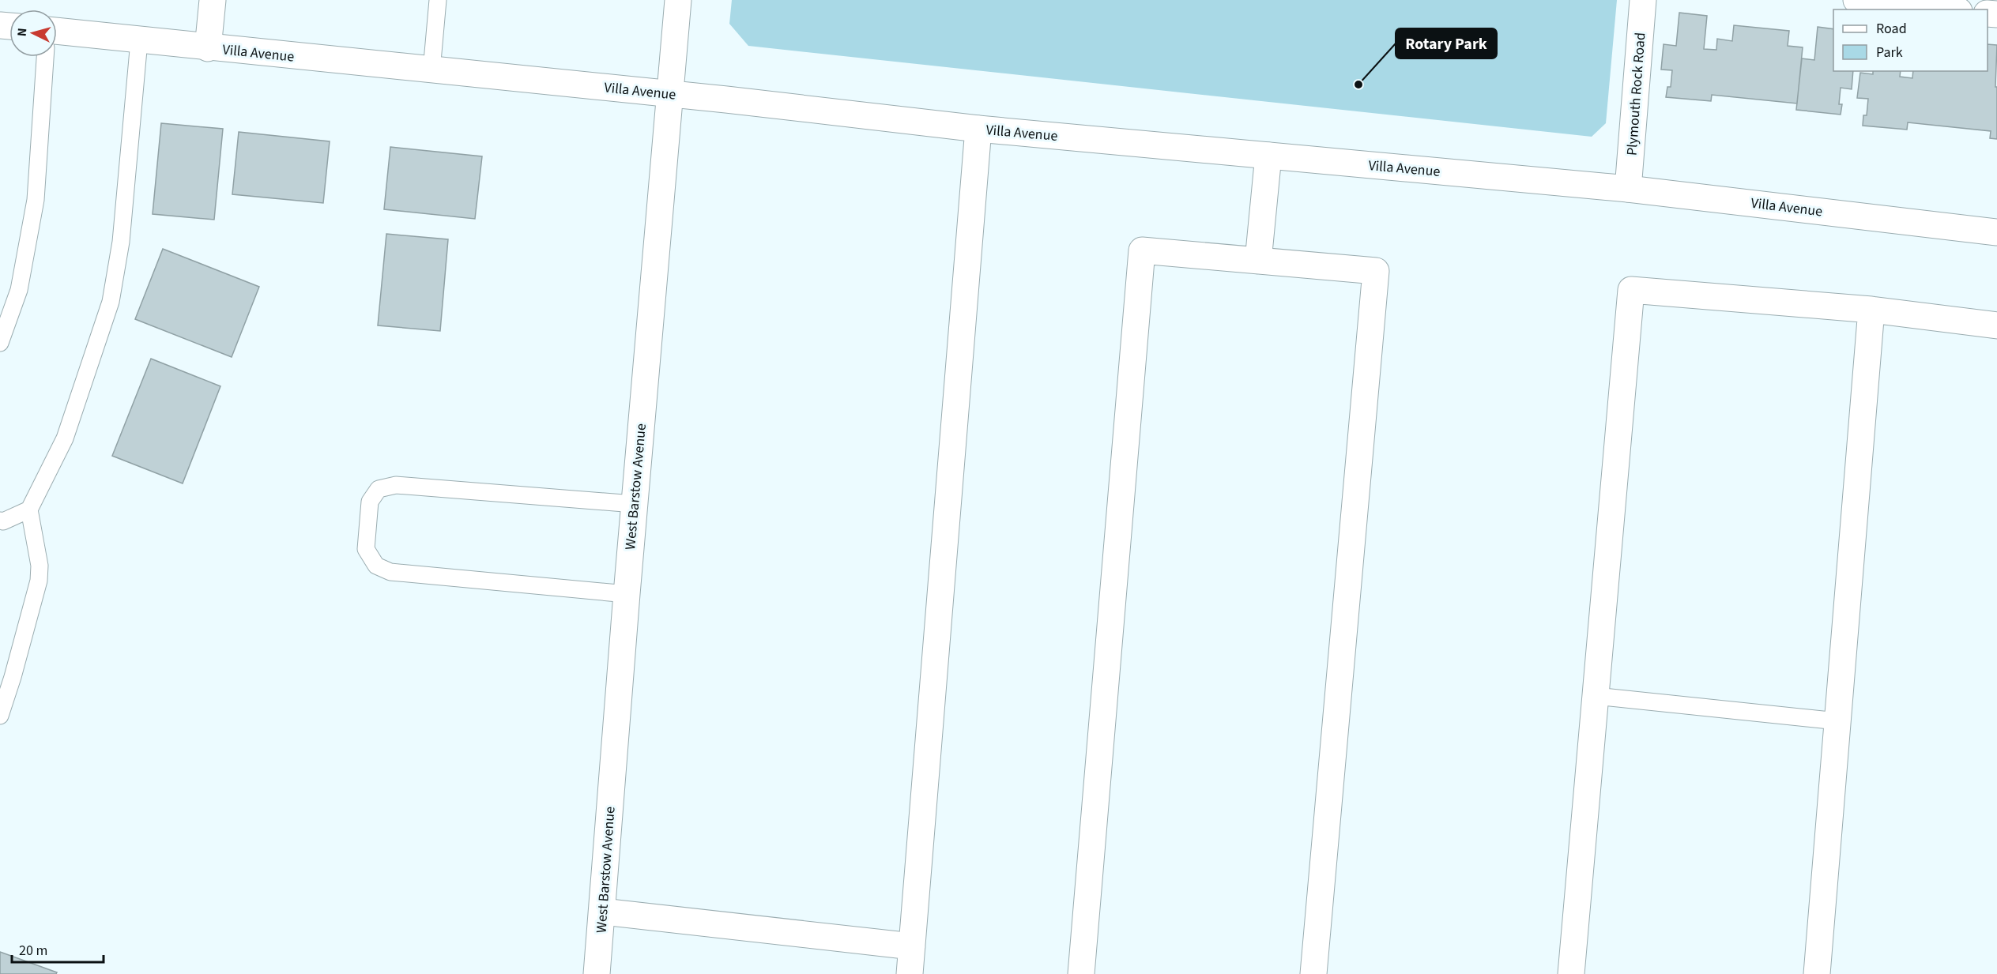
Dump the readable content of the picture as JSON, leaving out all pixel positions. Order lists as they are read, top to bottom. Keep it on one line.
{"streets":{"street":["Villa Avenue","Plymouth Rock Road","West Barstow Avenue"]},"crossings":[["Villa Avenue","Plymouth Rock Road"],["Villa Avenue","West Barstow Avenue"]],"places":["Rotary Park"],"legend":["Road","Park"],"scale_bar":"20 m","north":"left"}
